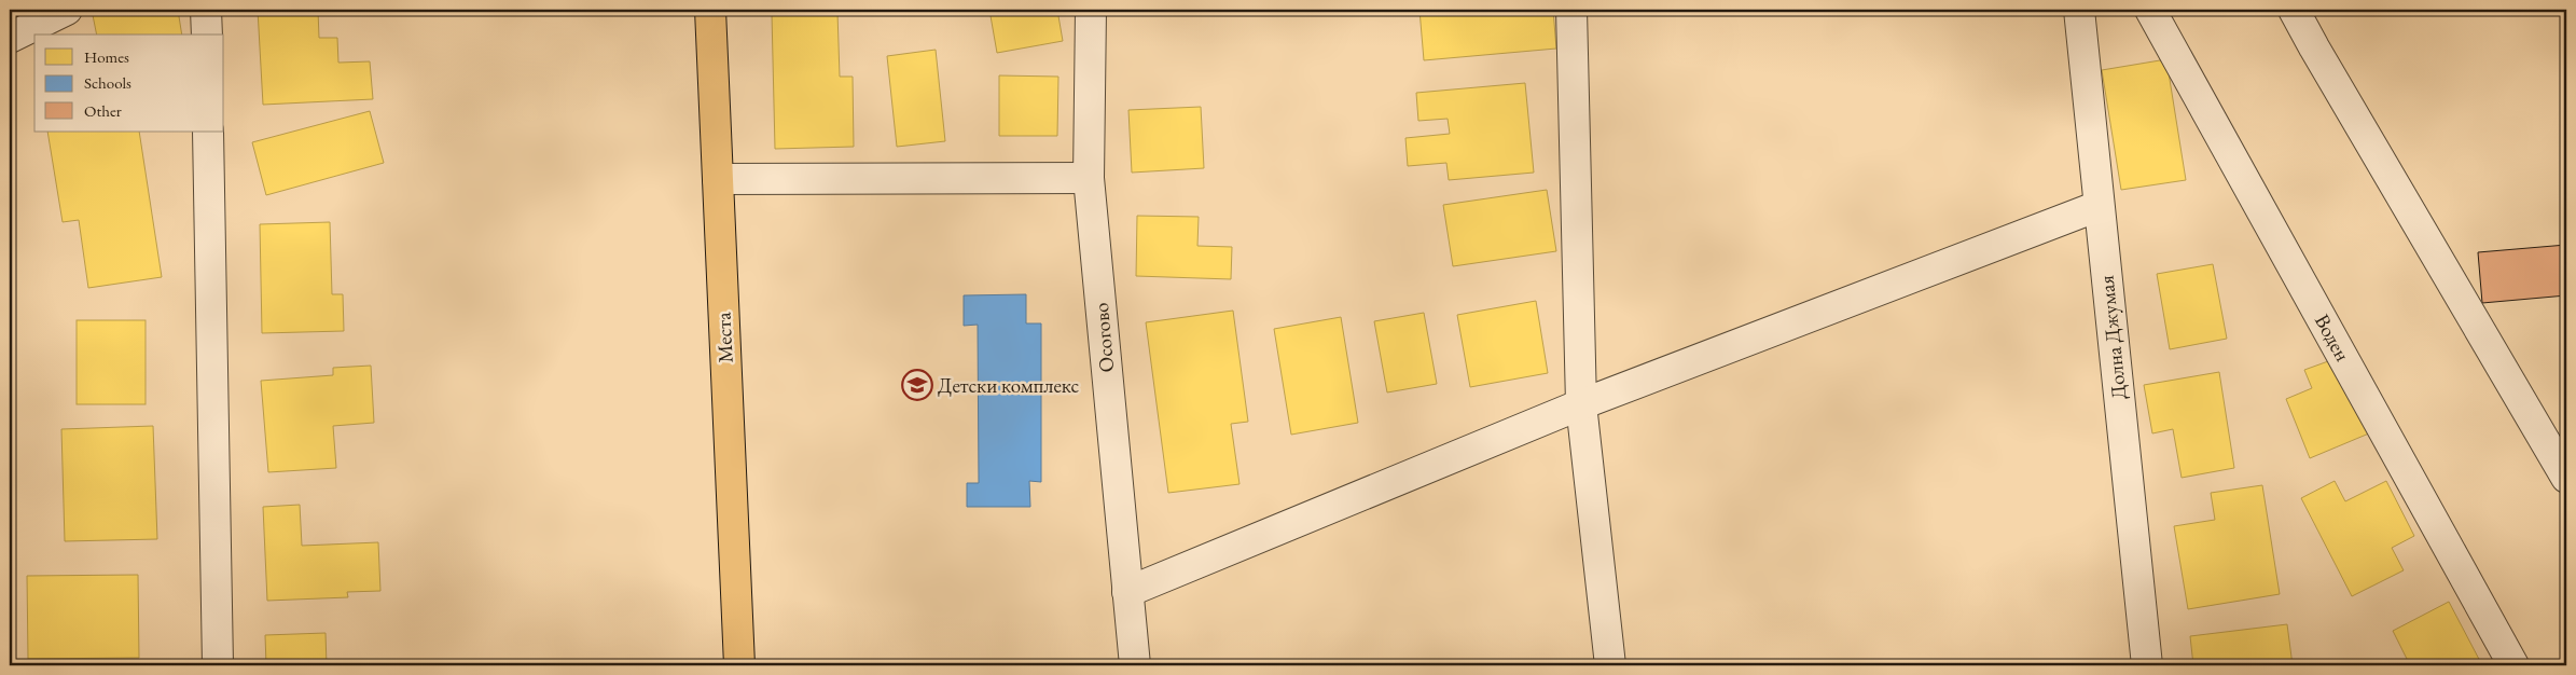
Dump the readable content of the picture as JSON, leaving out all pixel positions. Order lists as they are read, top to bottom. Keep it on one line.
{"streets":{"main road":["Места"],"street":["Осогово","Долна Джумая","Воден"]},"places":{"school or university":["Детски комплекс"]},"legend":["Homes","Schools","Other"]}
